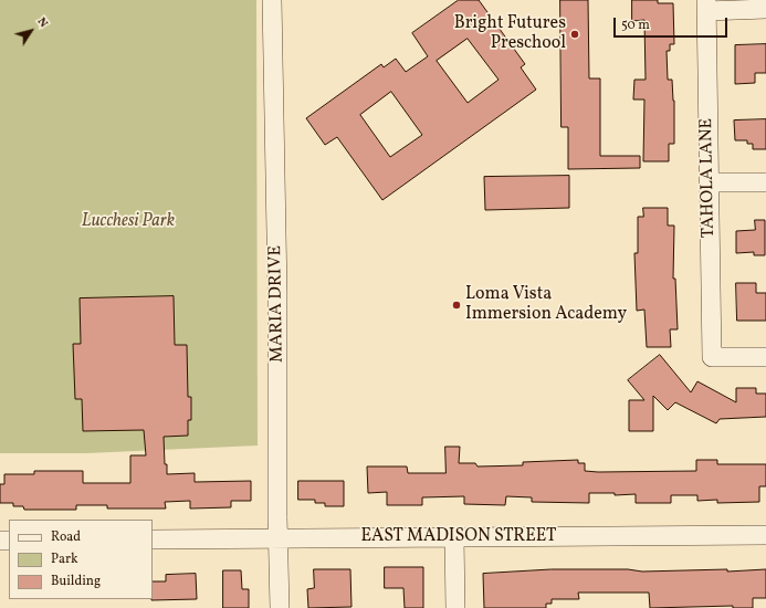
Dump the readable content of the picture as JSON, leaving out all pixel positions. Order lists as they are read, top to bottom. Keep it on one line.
{"streets":{"street":["TAHOLA LANE","MARIA DRIVE","EAST MADISON STREET"]},"crossings":[["MARIA DRIVE","EAST MADISON STREET"]],"parks":["Lucchesi Park"],"places":["Bright Futures Preschool","Loma Vista Immersion Academy"],"legend":["Road","Park","Building"],"scale_bar":"50 m","north":"top right"}
